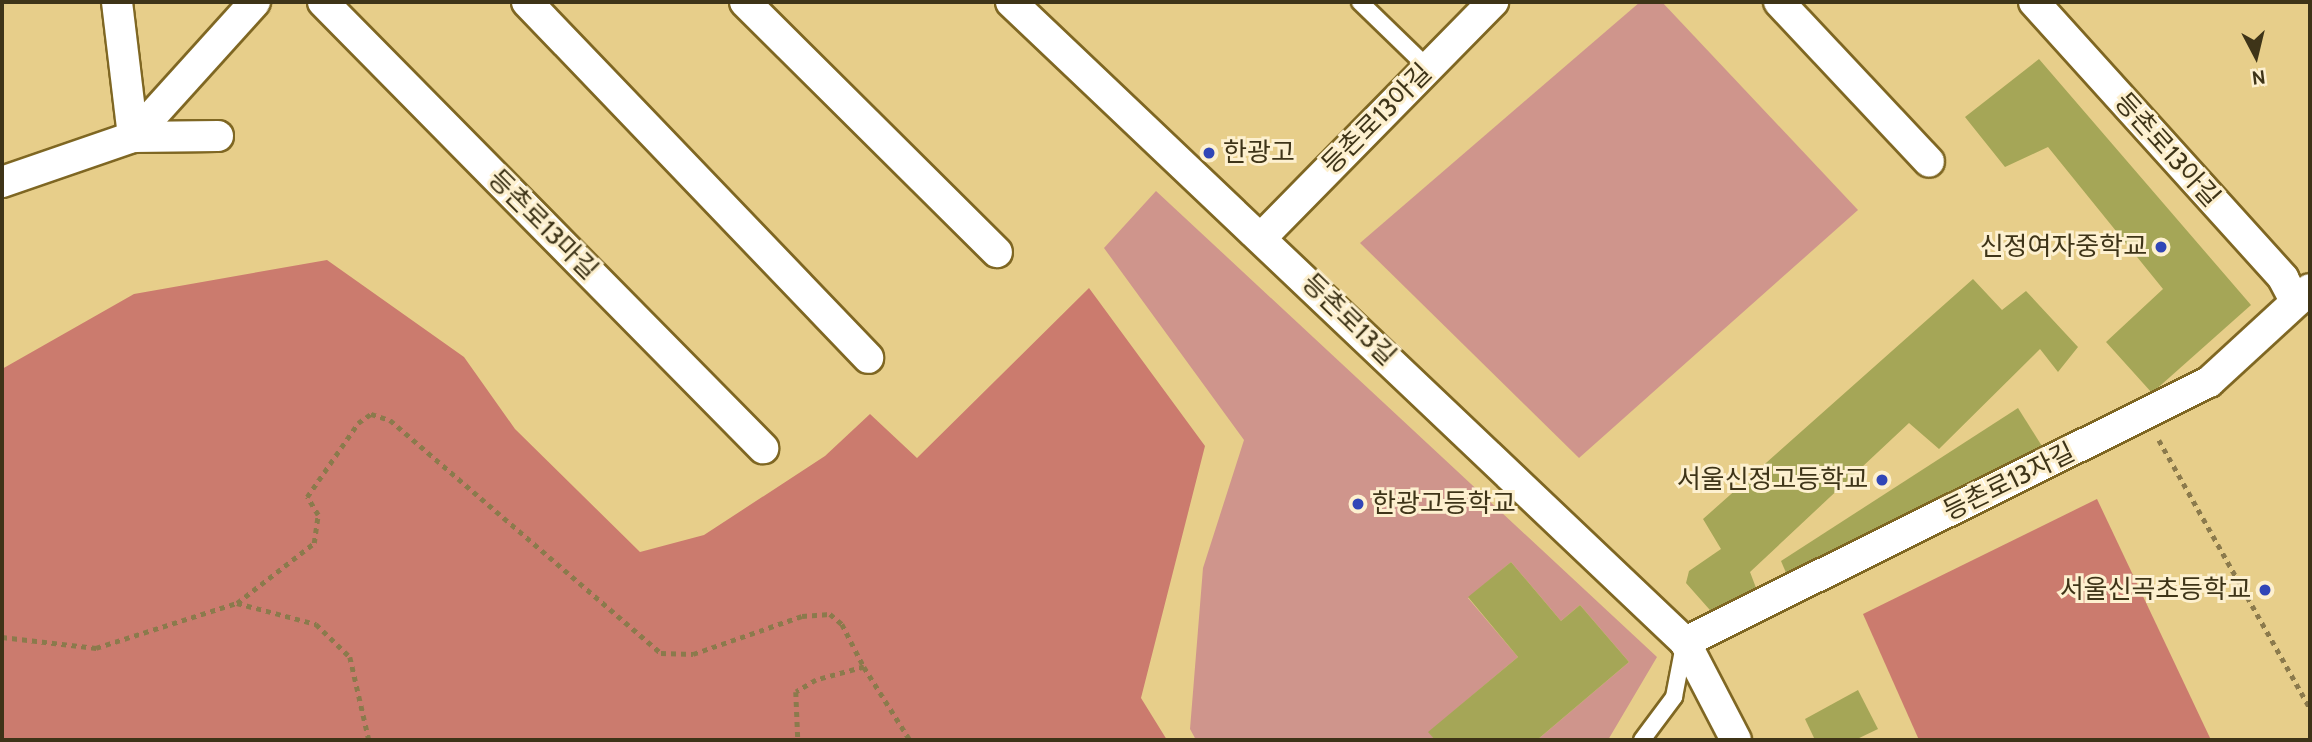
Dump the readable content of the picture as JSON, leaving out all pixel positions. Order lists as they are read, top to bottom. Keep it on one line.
{"streets":{"street":["등촌로13아길","등촌로13마길","등촌로13길","등촌로13자길"]},"crossings":[["등촌로13아길","등촌로13길"],["등촌로13아길","등촌로13자길"],["등촌로13길","등촌로13자길"]],"places":["한광고","신정여자중학교","서울신정고등학교","한광고등학교","서울신곡초등학교"],"north":"bottom"}
